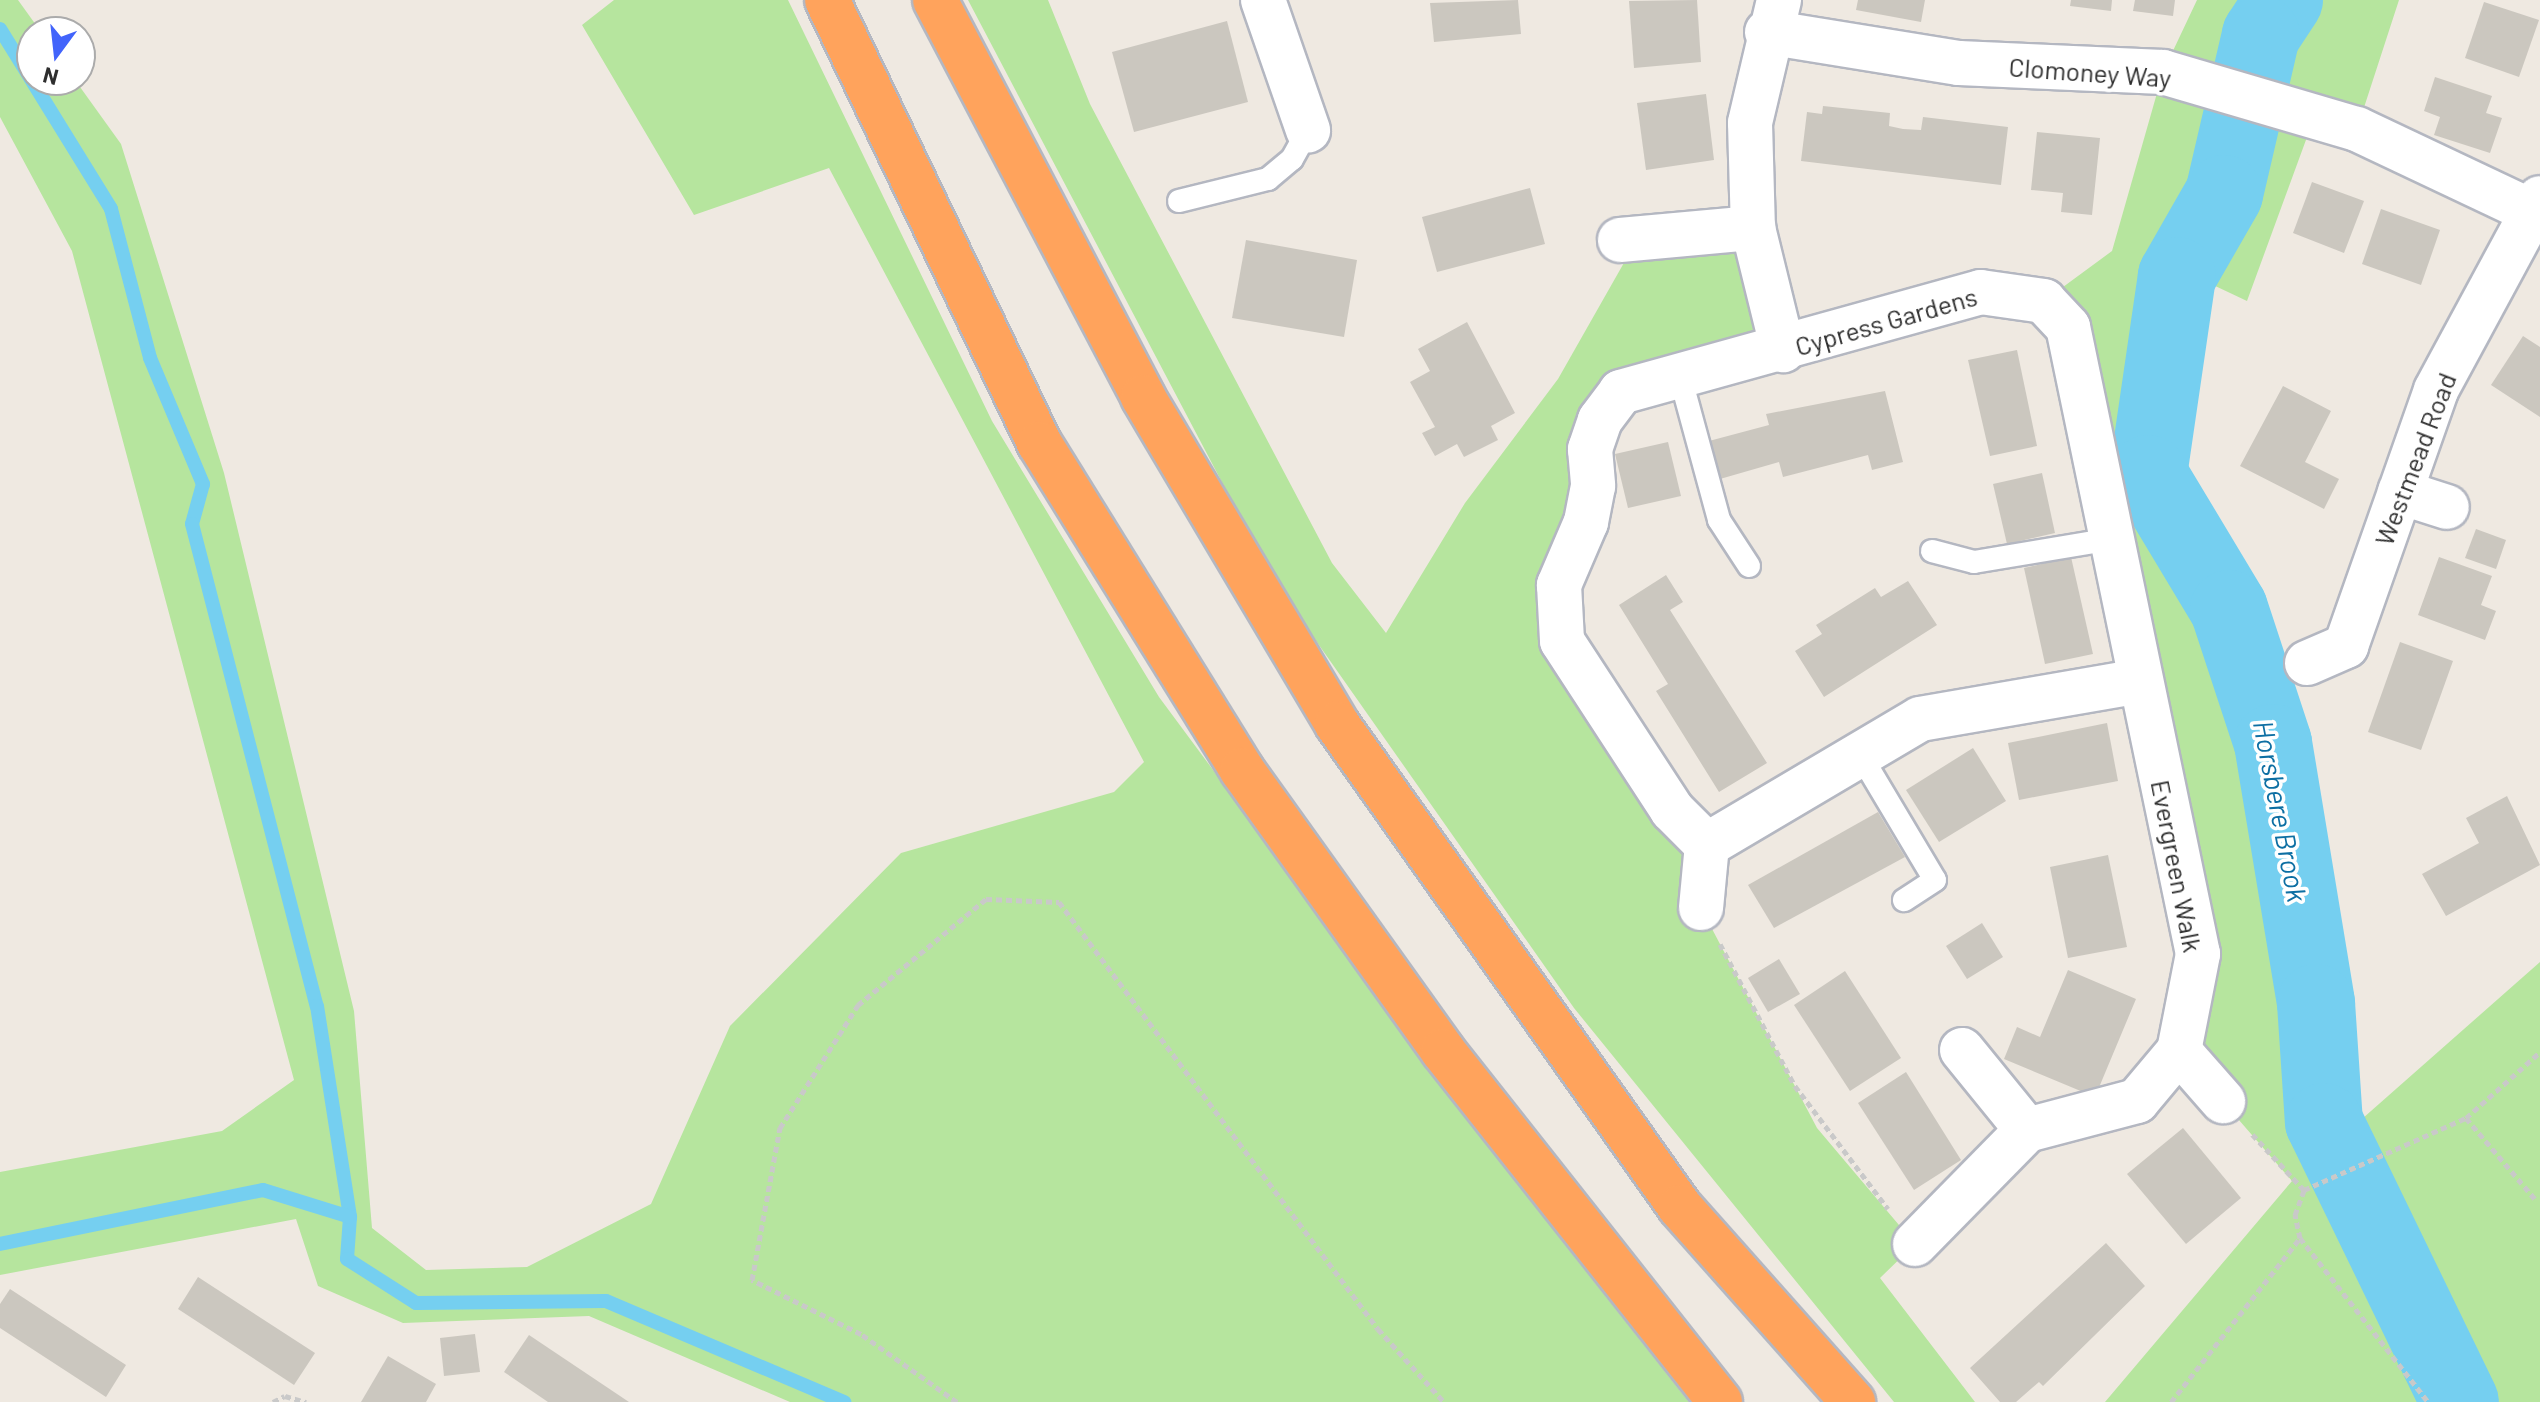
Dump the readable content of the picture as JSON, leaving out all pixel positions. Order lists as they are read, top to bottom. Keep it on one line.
{"streets":{"street":["Clomoney Way","Cypress Gardens","Westmead Road","Evergreen Walk"]},"crossings":[["Clomoney Way","Westmead Road"],["Cypress Gardens","Evergreen Walk"]],"water":["Horsbere Brook"],"north":"bottom"}
